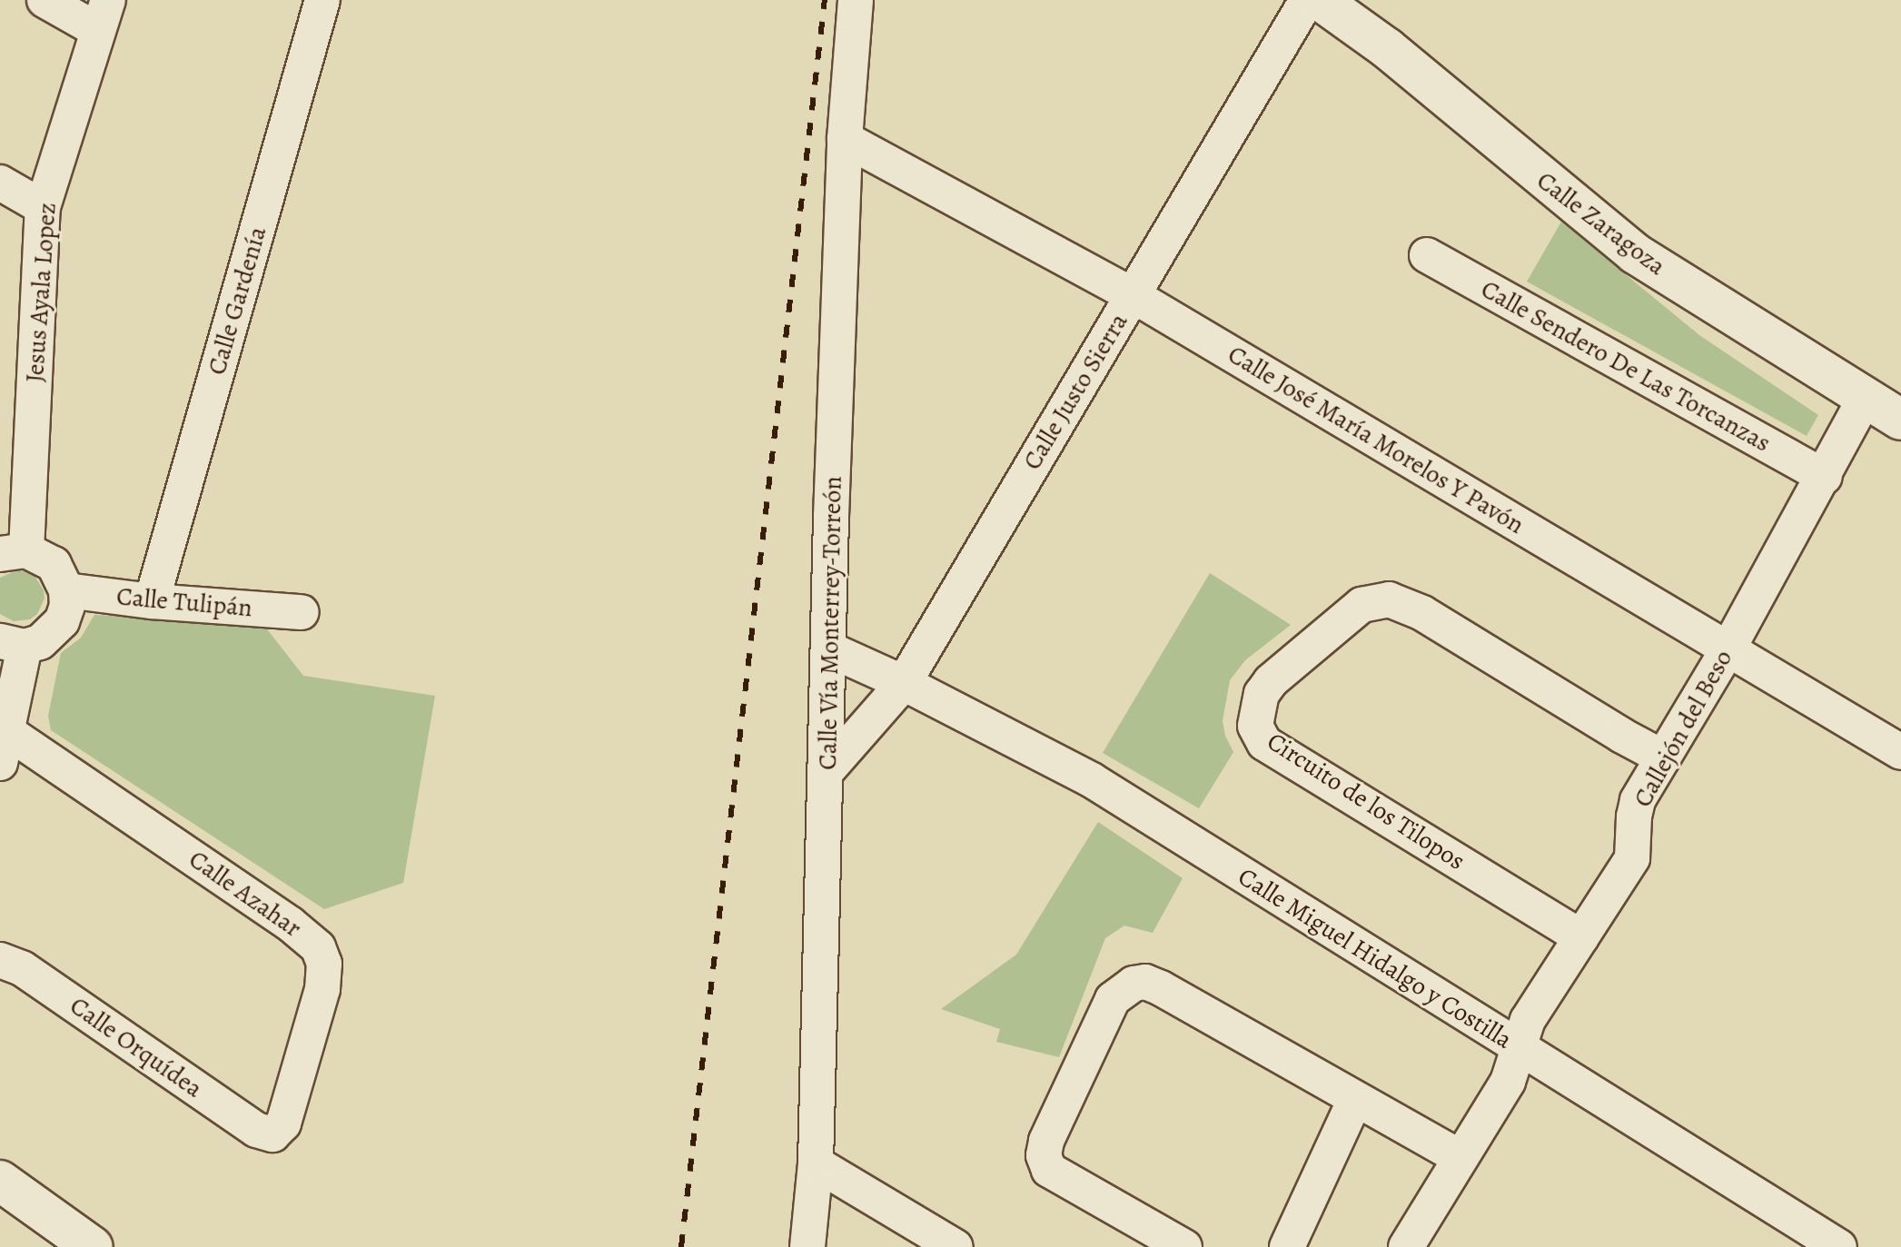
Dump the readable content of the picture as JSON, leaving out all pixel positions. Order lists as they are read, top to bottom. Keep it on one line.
{"streets":{"street":["Calle Zaragoza","Jesus Ayala Lopez","Calle Gardenía","Calle Sendero De Las Torcanzas","Calle Justo Sierra","Calle José María Morelos Y Pavón","Calle Tulipán","Calle Vía Monterrey-Torreón","Callejón del Beso","Circuito de los Tilopos","Calle Azahar","Calle Miguel Hidalgo y Costilla","Calle Orquídea"]},"crossings":[["Calle Zaragoza","Callejón del Beso"],["Calle Gardenía","Calle Tulipán"],["Calle Sendero De Las Torcanzas","Callejón del Beso"],["Calle Justo Sierra","Calle José María Morelos Y Pavón"],["Calle Justo Sierra","Calle Vía Monterrey-Torreón"],["Calle Justo Sierra","Calle Miguel Hidalgo y Costilla"],["Calle José María Morelos Y Pavón","Calle Vía Monterrey-Torreón"],["Calle José María Morelos Y Pavón","Callejón del Beso"],["Calle Vía Monterrey-Torreón","Calle Miguel Hidalgo y Costilla"],["Callejón del Beso","Circuito de los Tilopos"],["Callejón del Beso","Calle Miguel Hidalgo y Costilla"],["Calle Azahar","Calle Orquídea"]]}
